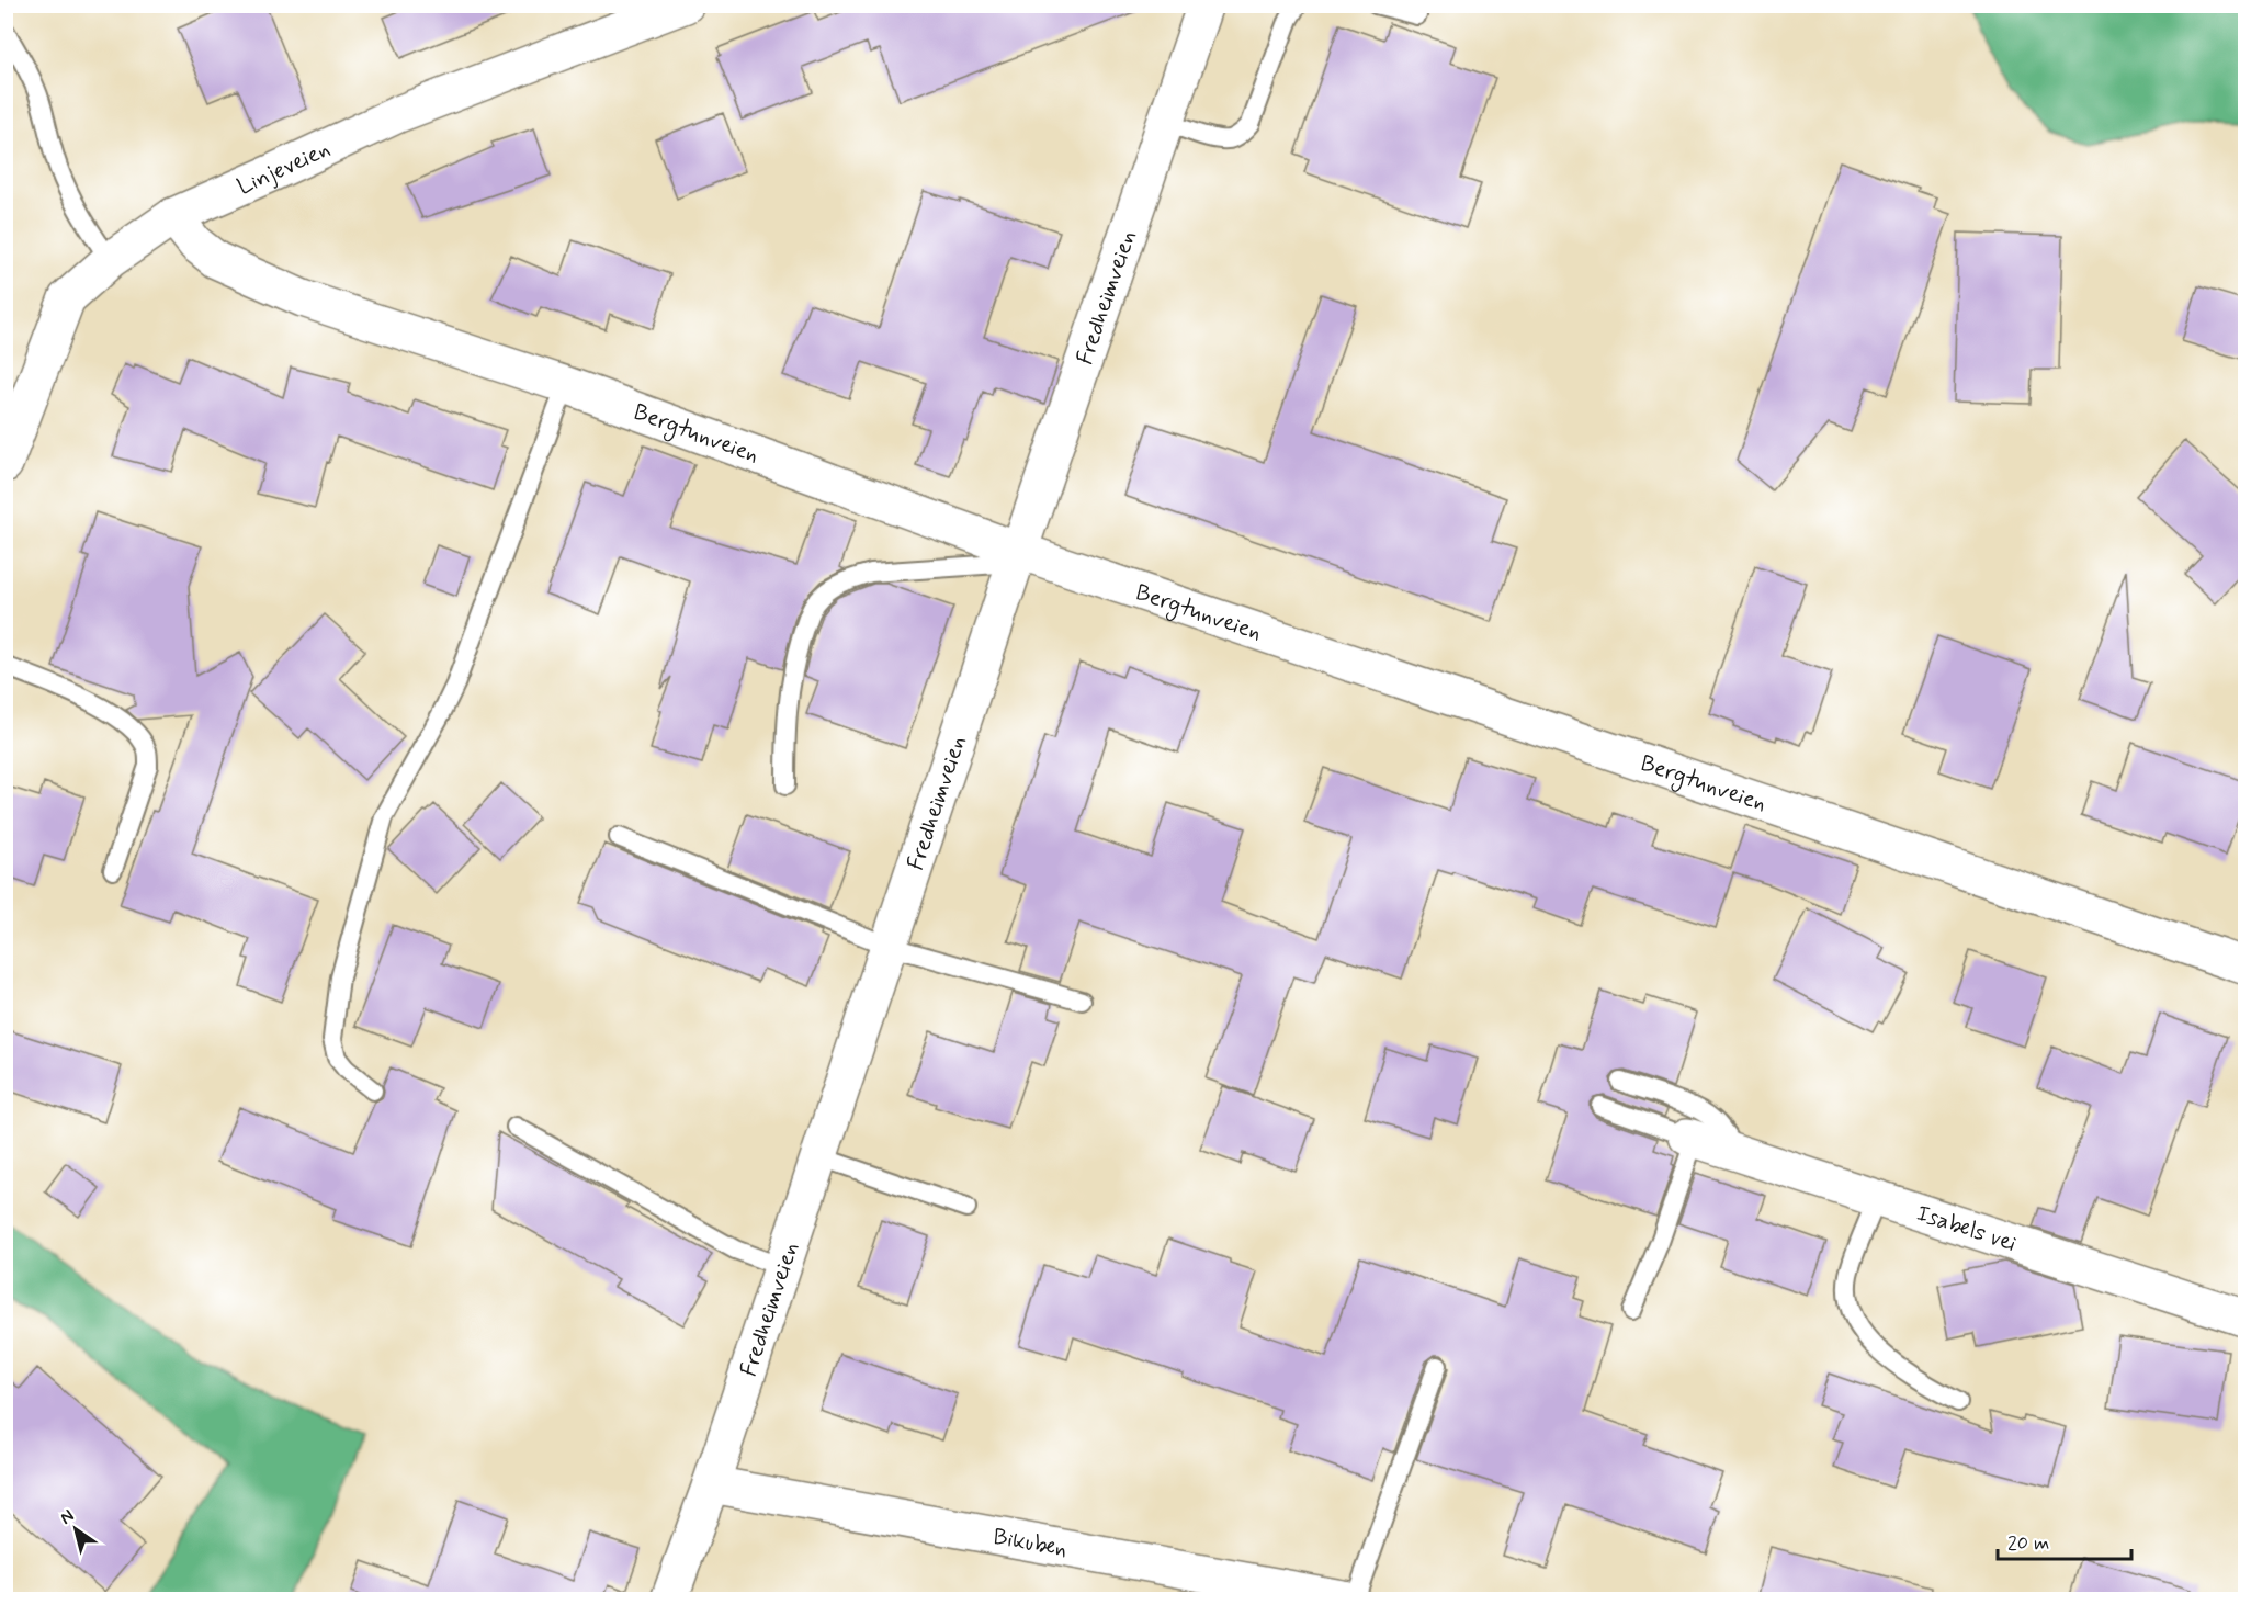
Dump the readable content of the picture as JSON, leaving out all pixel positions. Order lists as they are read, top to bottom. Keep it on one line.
{"streets":{"street":["Linjeveien","Fredheimveien","Bergtunveien","Isabels vei","Bikuben"]},"crossings":[["Linjeveien","Bergtunveien"],["Fredheimveien","Bergtunveien"],["Fredheimveien","Bikuben"]],"scale_bar":"20 m","north":"top left"}
